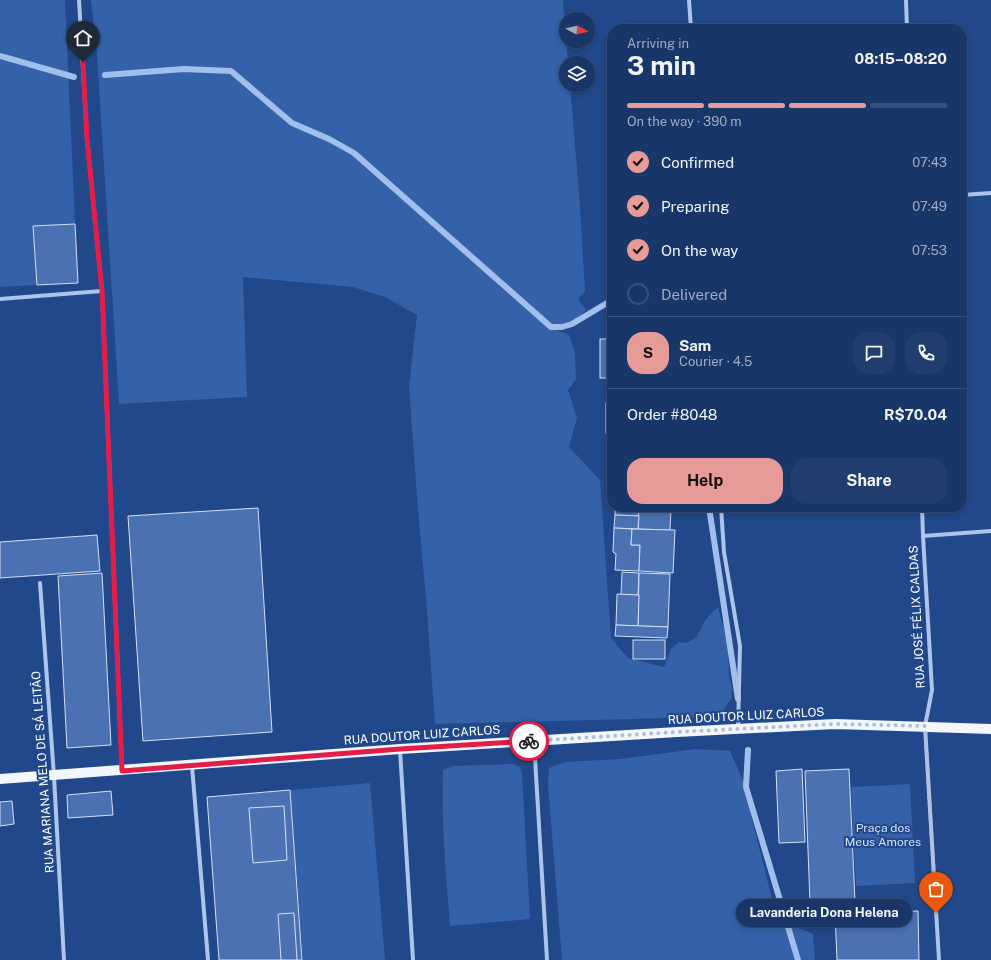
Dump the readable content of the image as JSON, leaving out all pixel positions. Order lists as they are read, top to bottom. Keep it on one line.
{"streets":{"main road":["RUA DOUTOR LUIZ CARLOS"],"street":["RUA JOSÉ FÉLIX CALDAS","RUA MARIANA MELO DE SÁ LEITÃO"]},"crossings":[["RUA JOSÉ FÉLIX CALDAS","RUA DOUTOR LUIZ CARLOS"],["RUA DOUTOR LUIZ CARLOS","RUA MARIANA MELO DE SÁ LEITÃO"]],"parks":["Praça dos Meus Amores"],"places":["Lavanderia Dona Helena"],"north":"right","page":{"heading":["3 min","Arriving in","08:15–08:20"],"panel":["Sam","Courier · 4.5","Order #8048","R$70.04"],"bar":"On the way · 390 m","list":[["Confirmed","07:43"],["Preparing","07:49"],["On the way","07:53"],"Delivered"],"round":"S","buttons":["Help","Share"],"bubble":"Lavanderia Dona Helena"}}
